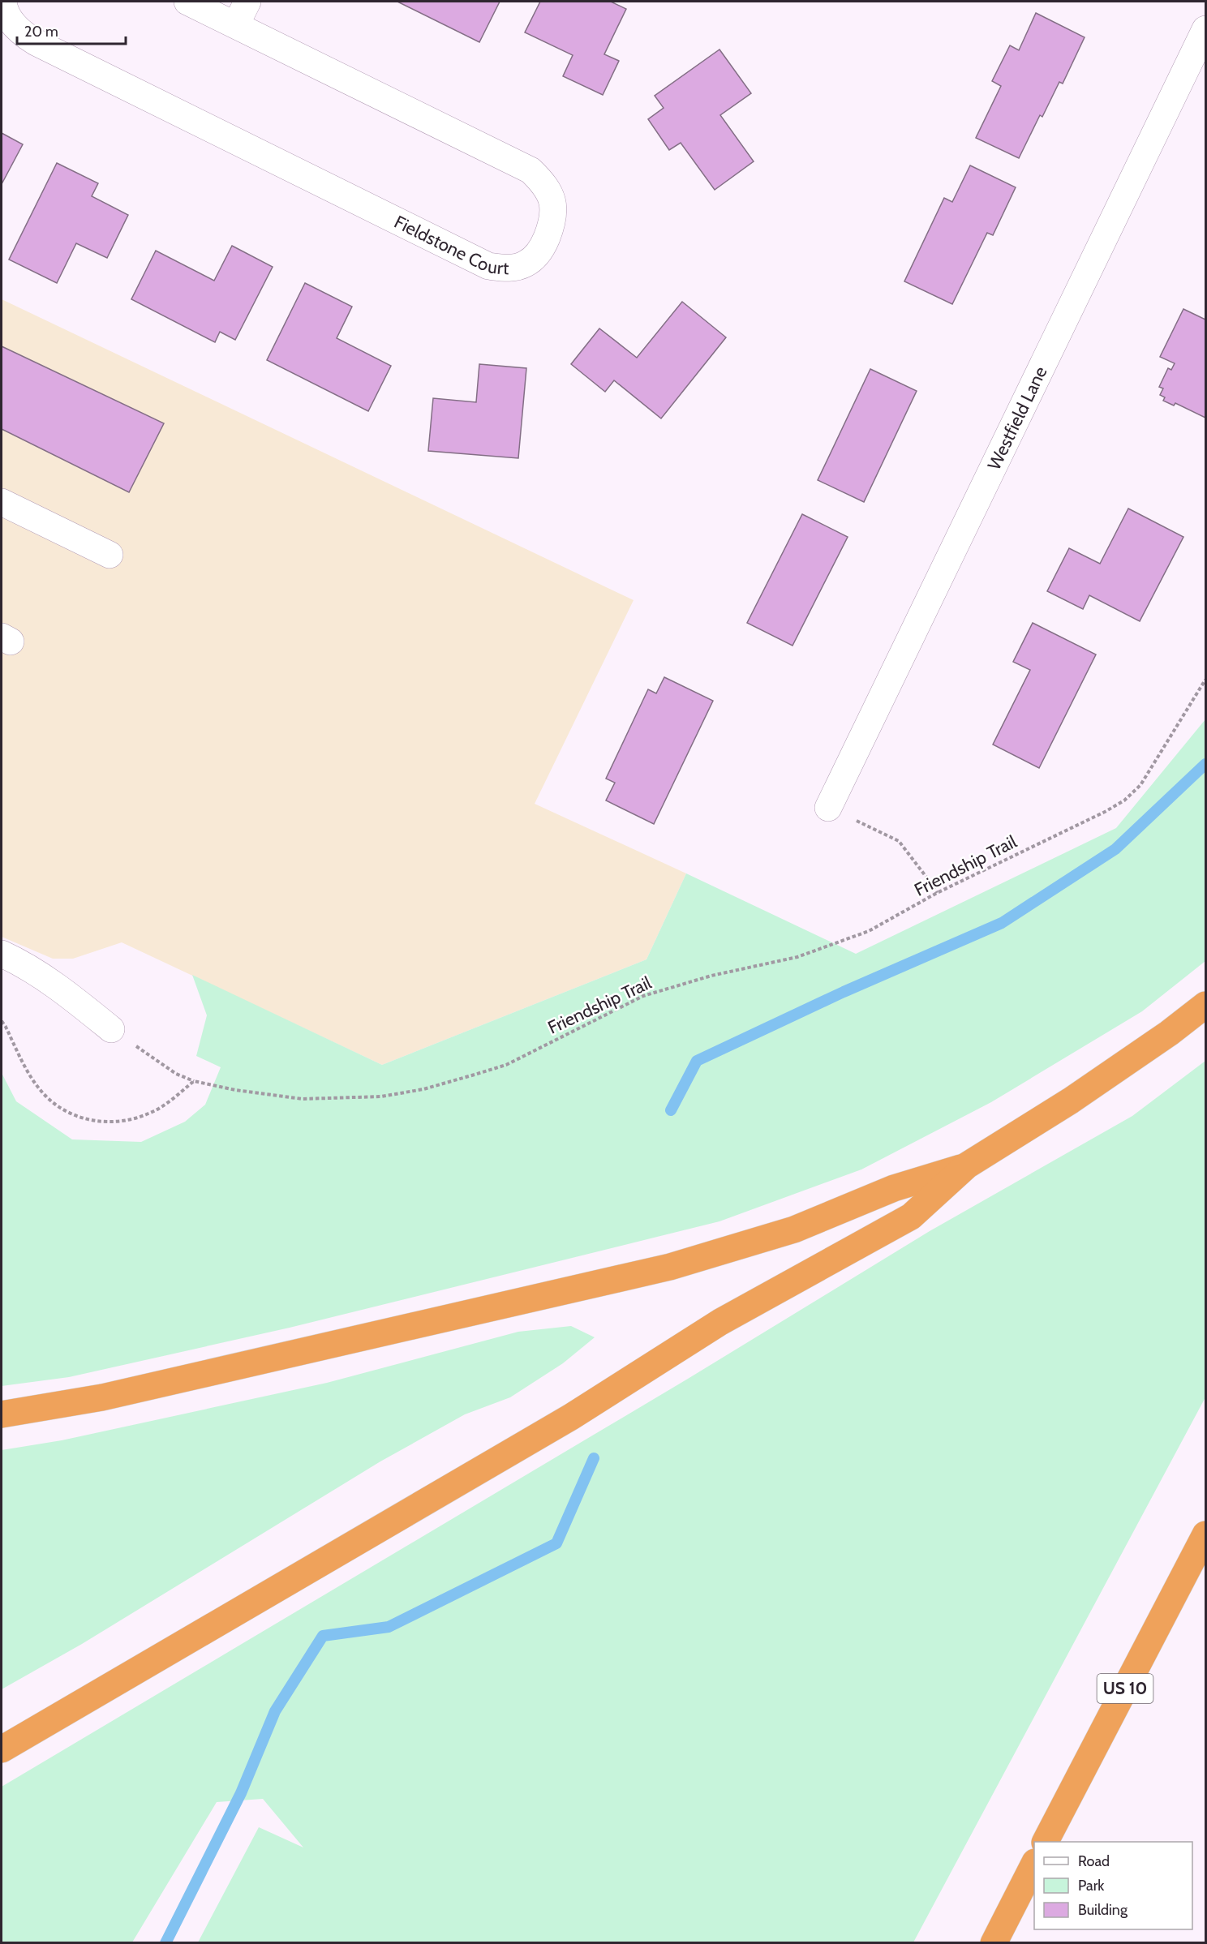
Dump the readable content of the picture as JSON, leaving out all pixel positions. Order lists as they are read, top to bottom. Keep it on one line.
{"streets":{"highway":["US 10"],"street":["Fieldstone Court","Westfield Lane"],"path":["Friendship Trail"]},"legend":["Road","Park","Building"],"scale_bar":"20 m"}
